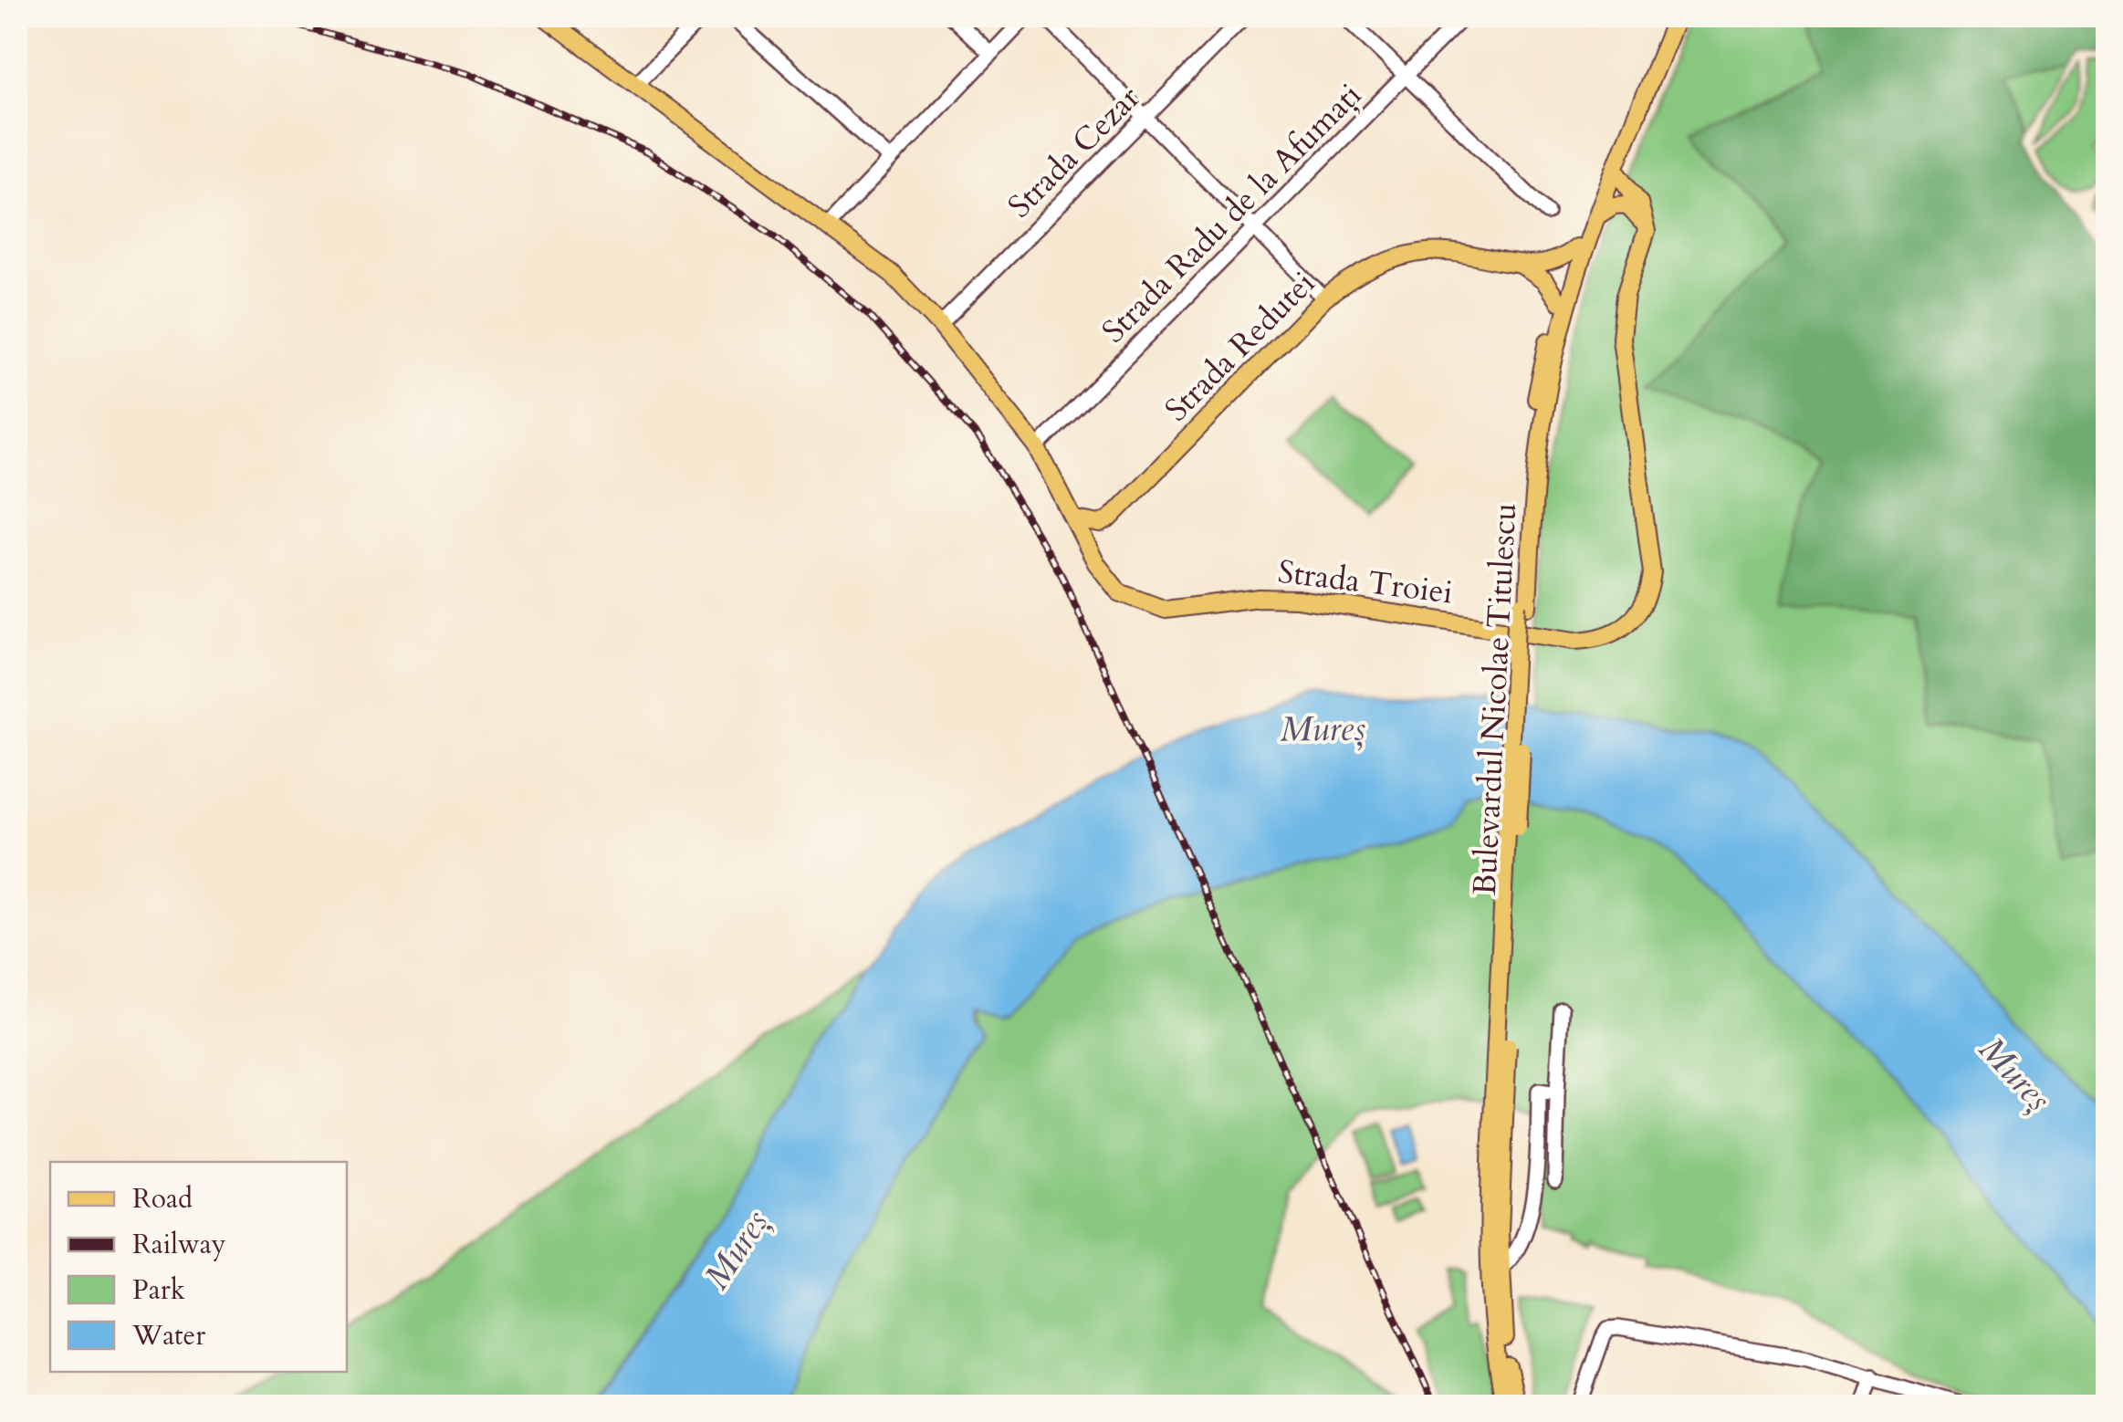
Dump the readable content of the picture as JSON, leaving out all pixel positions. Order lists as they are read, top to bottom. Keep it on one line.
{"streets":{"main road":["Strada Redutei","Strada Troiei","Bulevardul Nicolae Titulescu"],"street":["Strada Cezar","Strada Radu de la Afumați"]},"crossings":[["Strada Cezar","Strada Troiei"],["Strada Radu de la Afumați","Strada Troiei"],["Strada Redutei","Strada Troiei"]],"water":["Mureș"],"legend":["Road","Railway","Park","Water"]}
